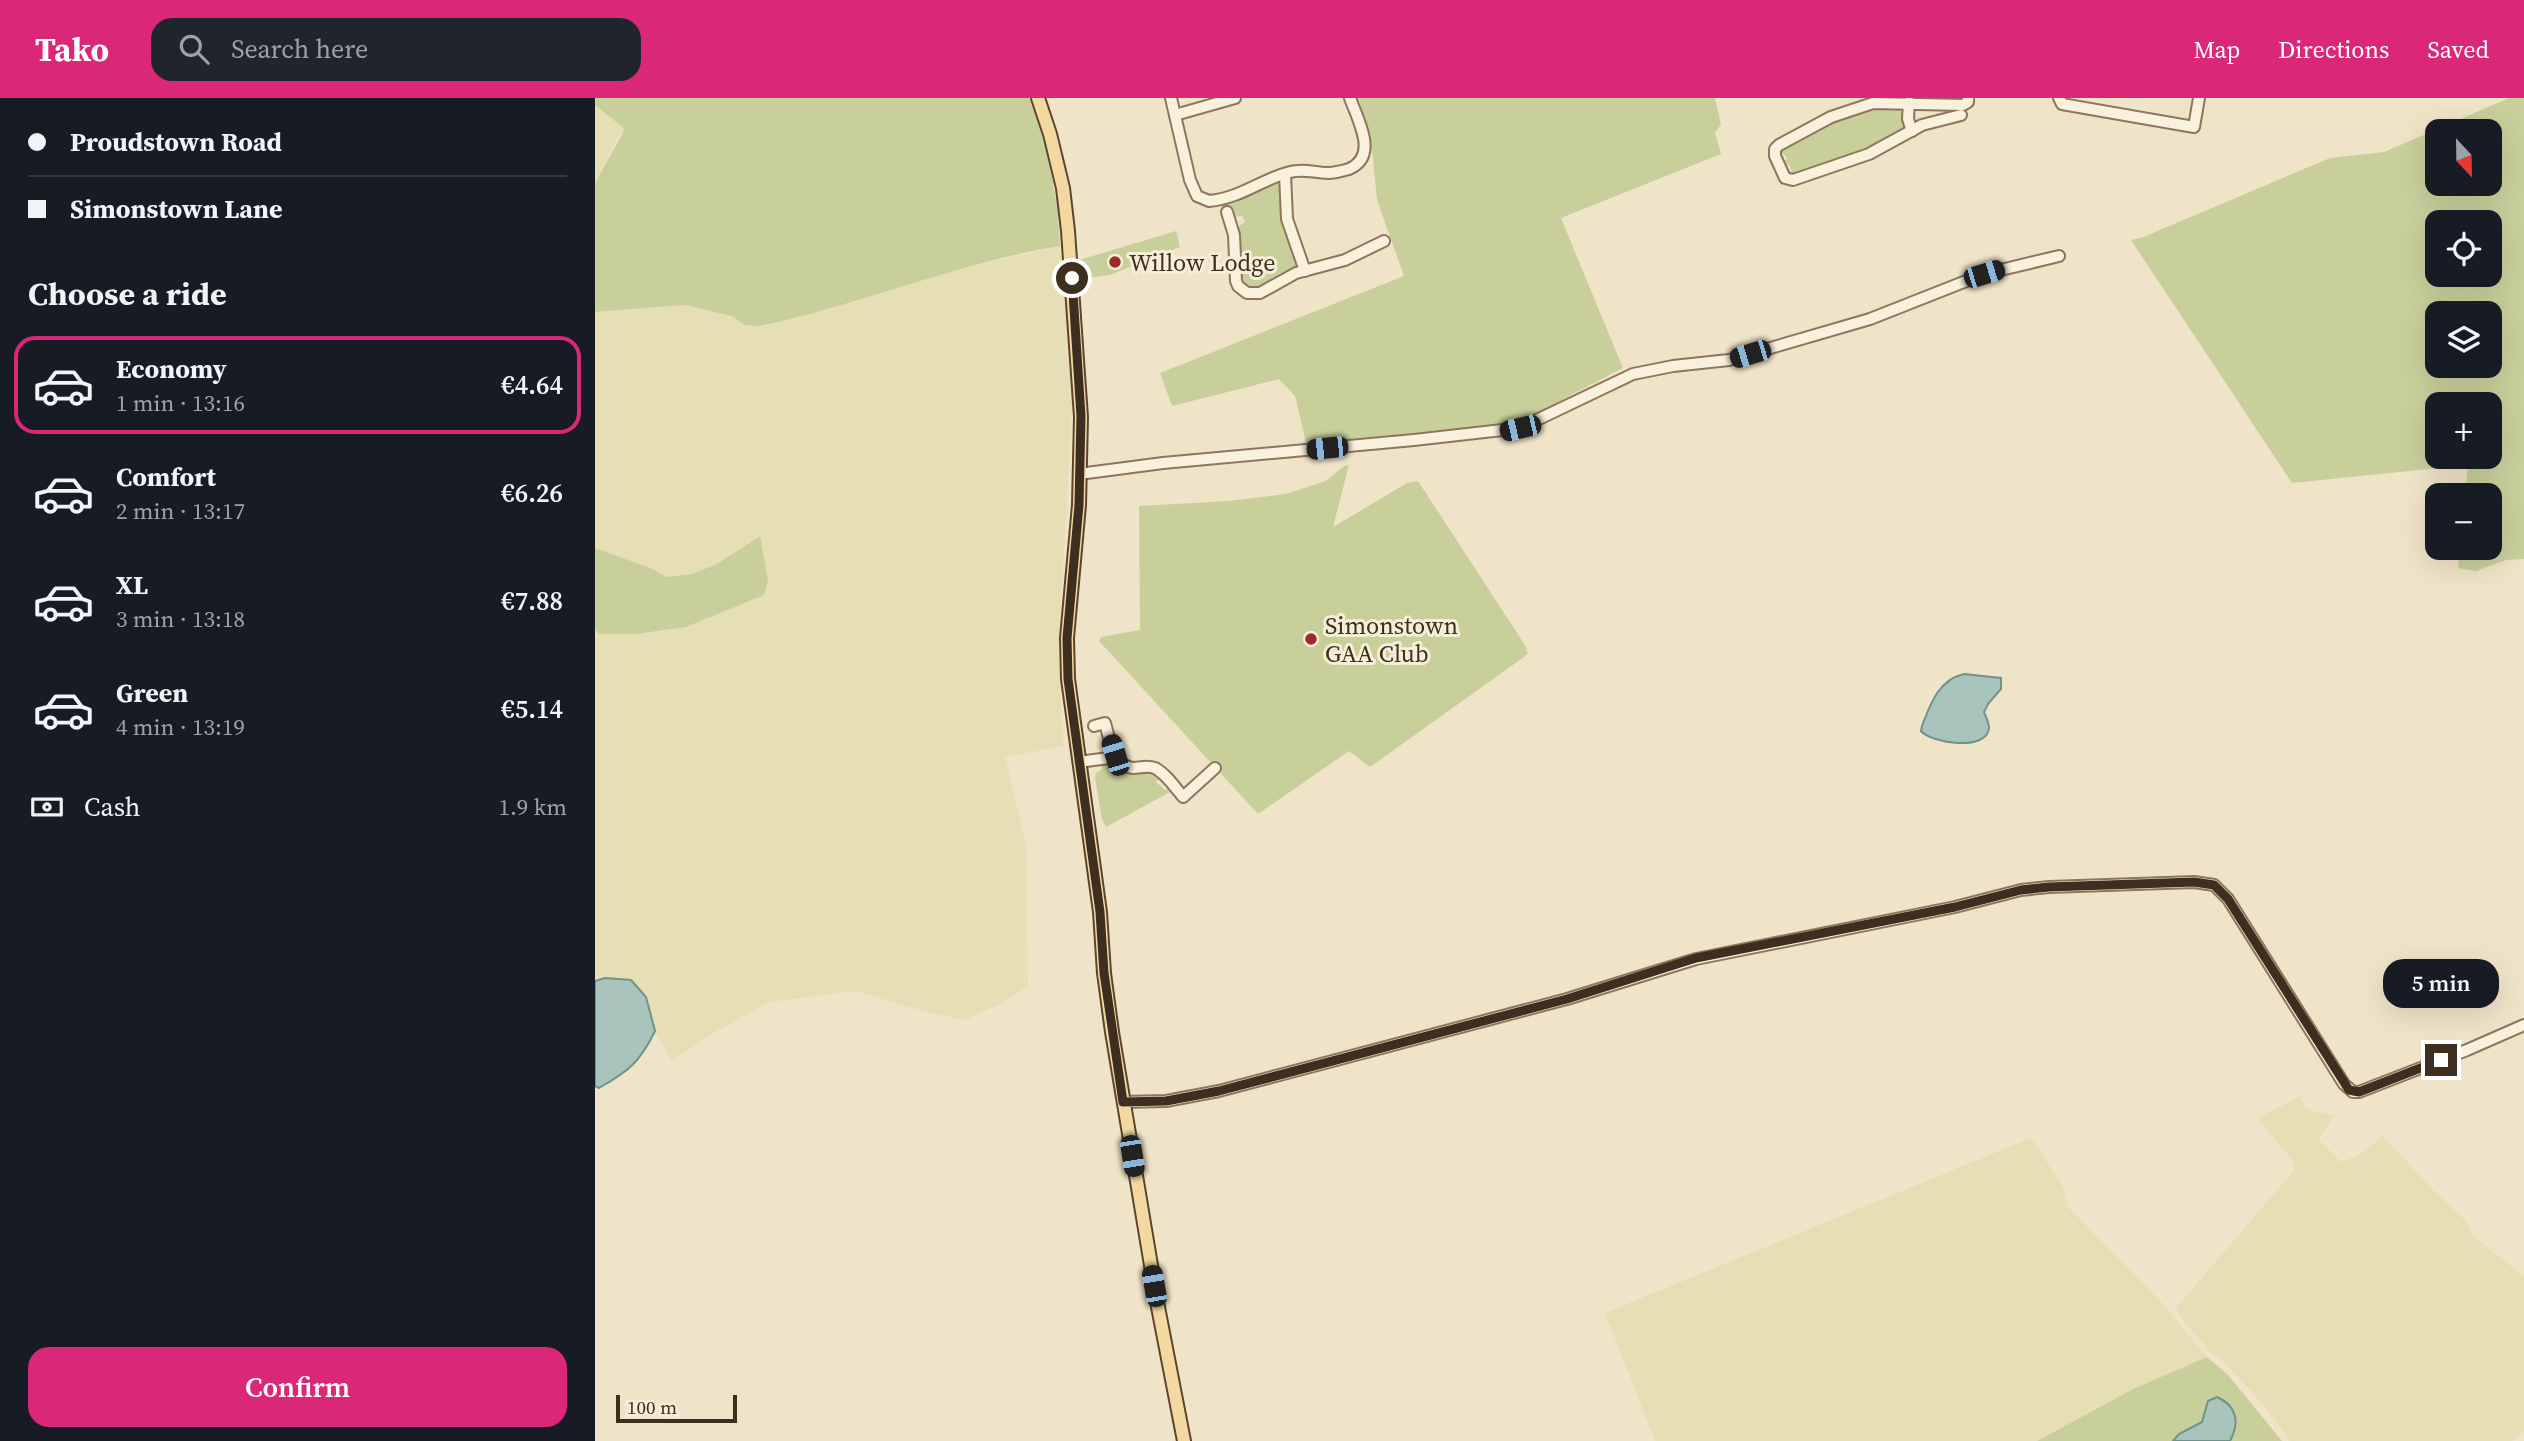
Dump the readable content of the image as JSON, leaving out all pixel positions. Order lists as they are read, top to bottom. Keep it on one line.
{"places":["Willow Lodge","Simonstown GAA Club"],"scale_bar":"100 m","north":"bottom","page":{"header":"Tako","search":"Search here","nav":["Map","Directions","Saved"],"banner":["Proudstown Road","Simonstown Lane"],"map_buttons":["+","−"],"heading":"Choose a ride","list":[{"name":"Economy","note":"1 min · 13:16","value":"€4.64"},{"name":"Comfort","note":"2 min · 13:17","value":"€6.26"},{"name":"XL","note":"3 min · 13:18","value":"€7.88"},{"name":"Green","note":"4 min · 13:19","value":"€5.14"}],"pay":["Cash","1.9 km"],"bubble":"5 min","buttons":"Confirm","scale":"100 m"}}
